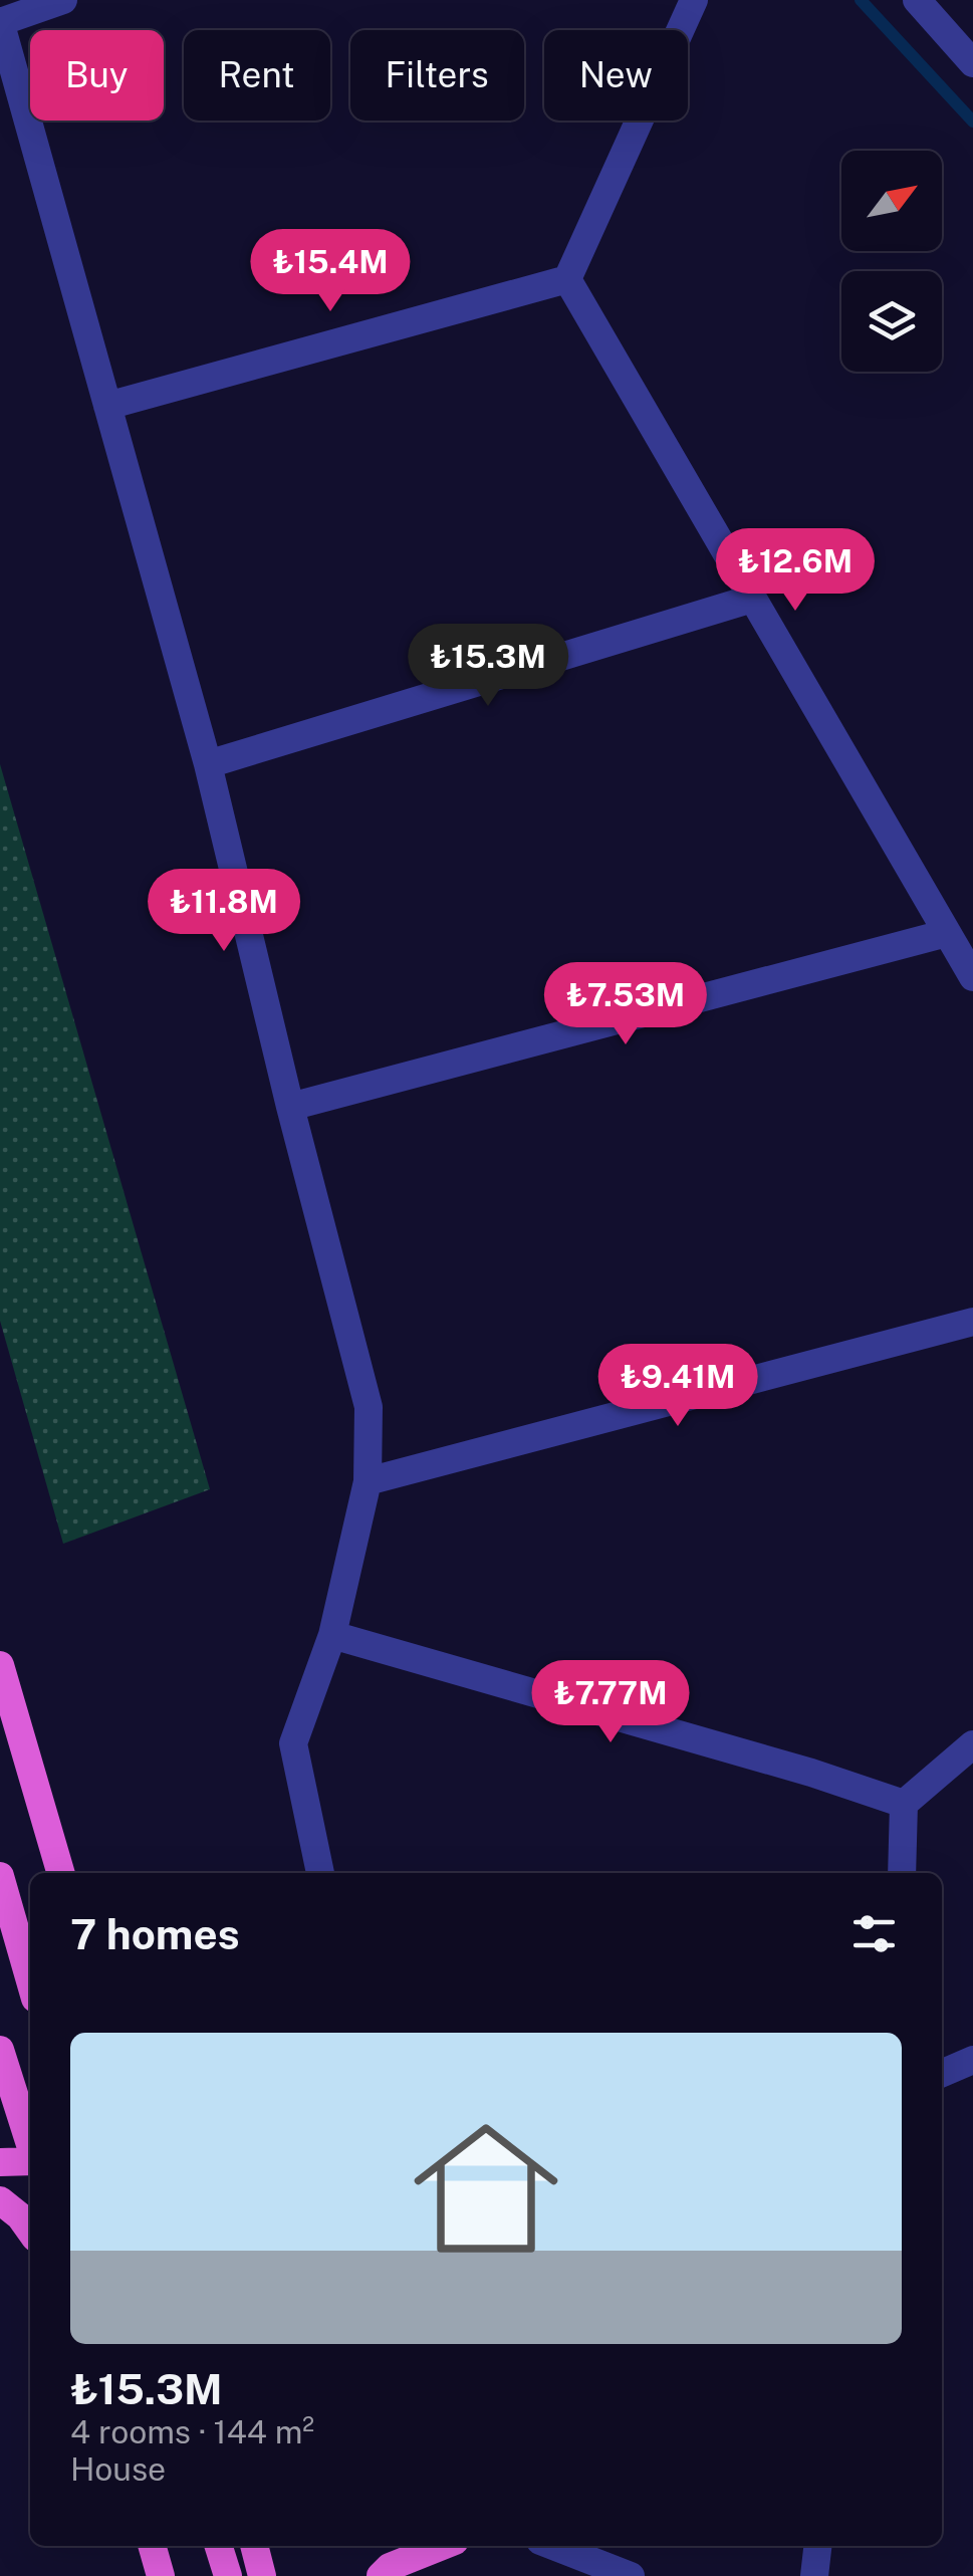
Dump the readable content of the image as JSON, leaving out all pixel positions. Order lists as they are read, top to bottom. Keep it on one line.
{"north":"top right","page":{"chip":["Buy","Rent","Filters","New"],"price":["₺15.4M","₺12.6M","₺15.3M","₺11.8M","₺7.53M","₺9.41M","₺7.77M"],"heading":"7 homes","list":[{"name":"₺15.3M","note":"4 rooms · 144 m² · House"}]}}
